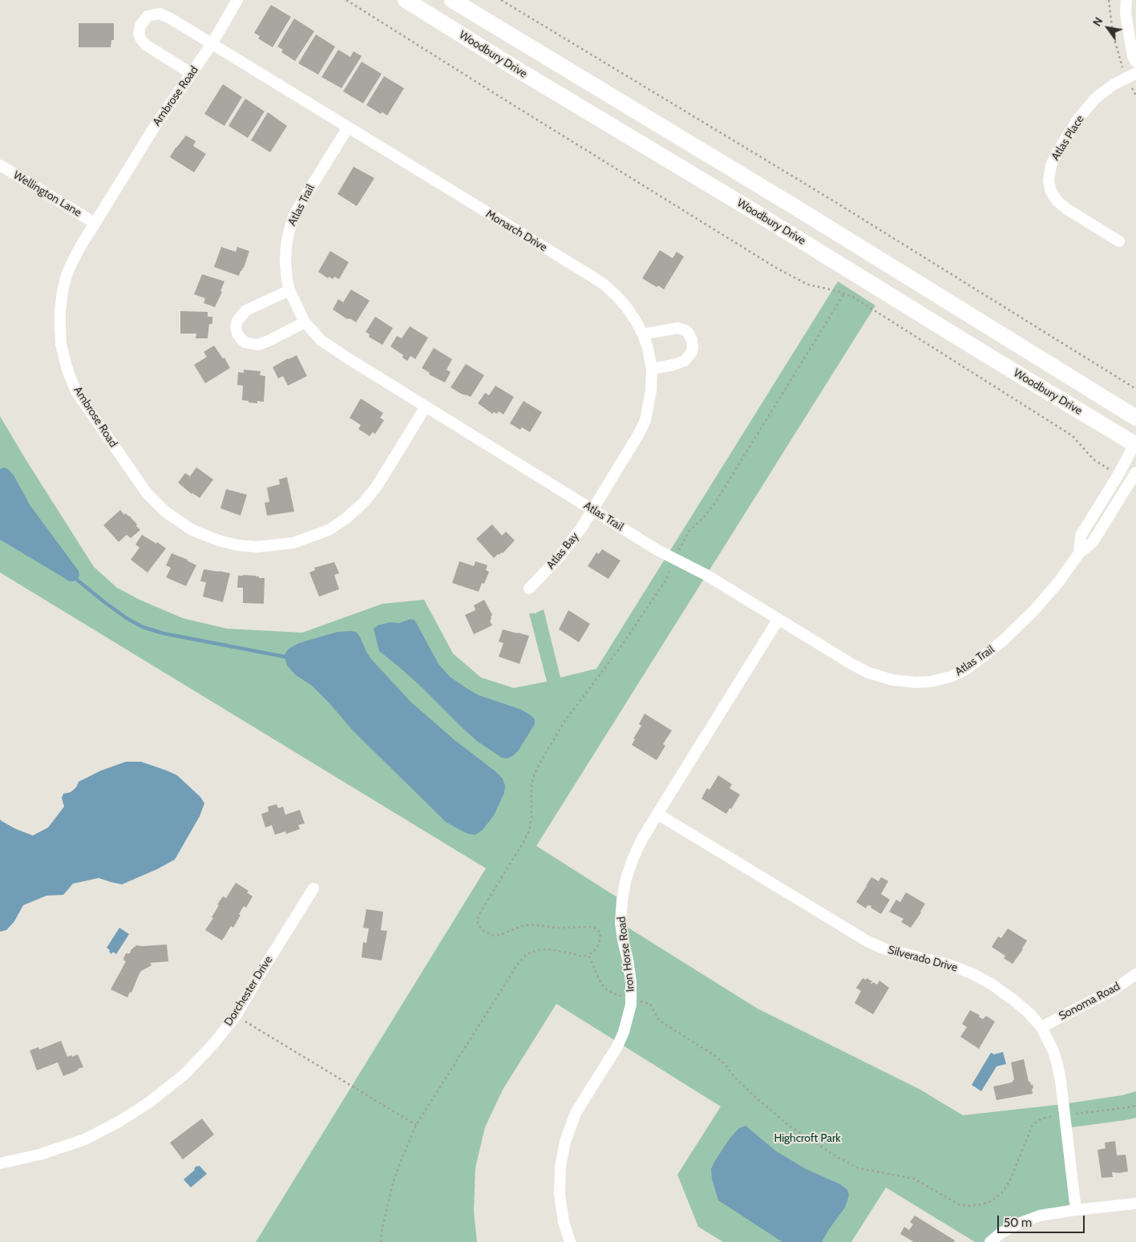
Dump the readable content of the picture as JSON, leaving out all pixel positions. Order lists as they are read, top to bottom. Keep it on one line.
{"streets":{"main road":["Woodbury Drive"],"street":["Ambrose Road","Atlas Place","Wellington Lane","Atlas Trail","Monarch Drive","Atlas Bay","Iron Horse Road","Silverado Drive","Dorchester Drive","Sonoma Road"]},"crossings":[["Woodbury Drive","Atlas Trail"],["Ambrose Road","Wellington Lane"],["Ambrose Road","Atlas Trail"],["Ambrose Road","Monarch Drive"],["Atlas Trail","Monarch Drive"],["Atlas Trail","Atlas Bay"],["Atlas Trail","Iron Horse Road"],["Monarch Drive","Atlas Bay"],["Iron Horse Road","Silverado Drive"],["Silverado Drive","Sonoma Road"]],"parks":["Highcroft Park"],"scale_bar":"50 m","north":"top left"}
